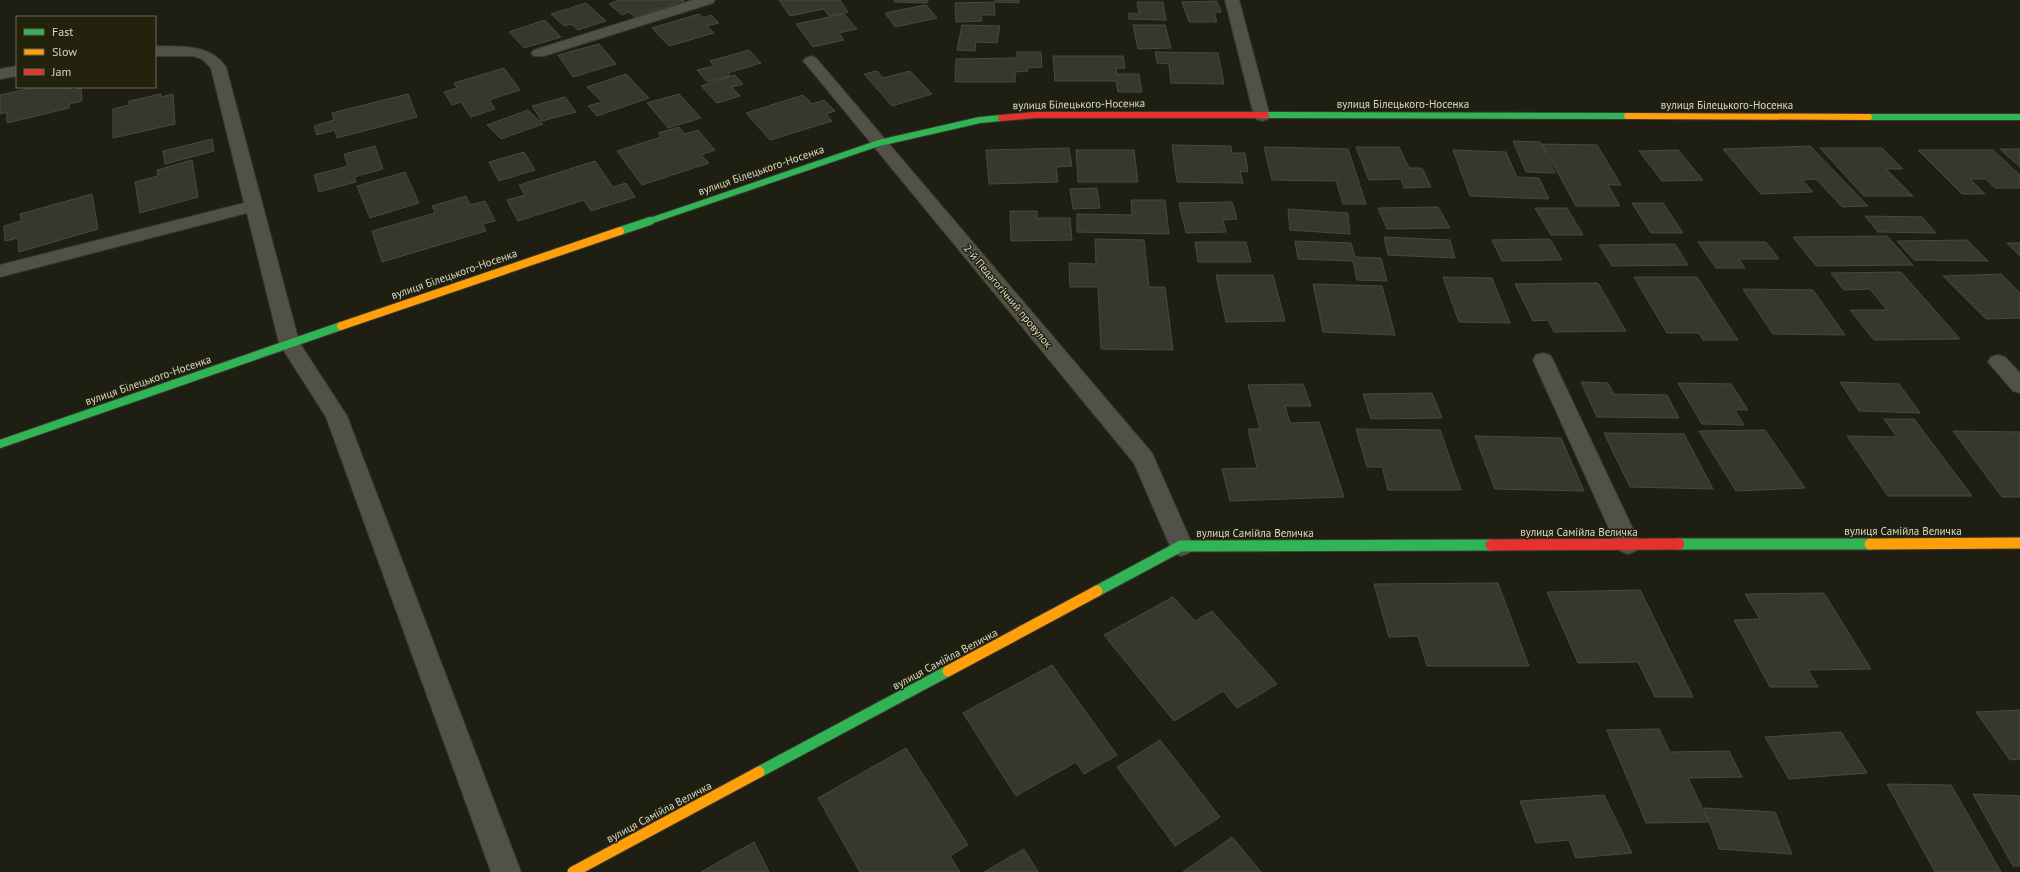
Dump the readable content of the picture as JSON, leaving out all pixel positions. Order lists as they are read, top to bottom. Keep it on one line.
{"streets":{"street":["вулиця Білецького-Носенка","2-й Педагогічний провулок","вулиця Самійла Величка"]},"crossings":[["вулиця Білецького-Носенка","2-й Педагогічний провулок"],["2-й Педагогічний провулок","вулиця Самійла Величка"]],"legend":["Fast","Slow","Jam"]}
